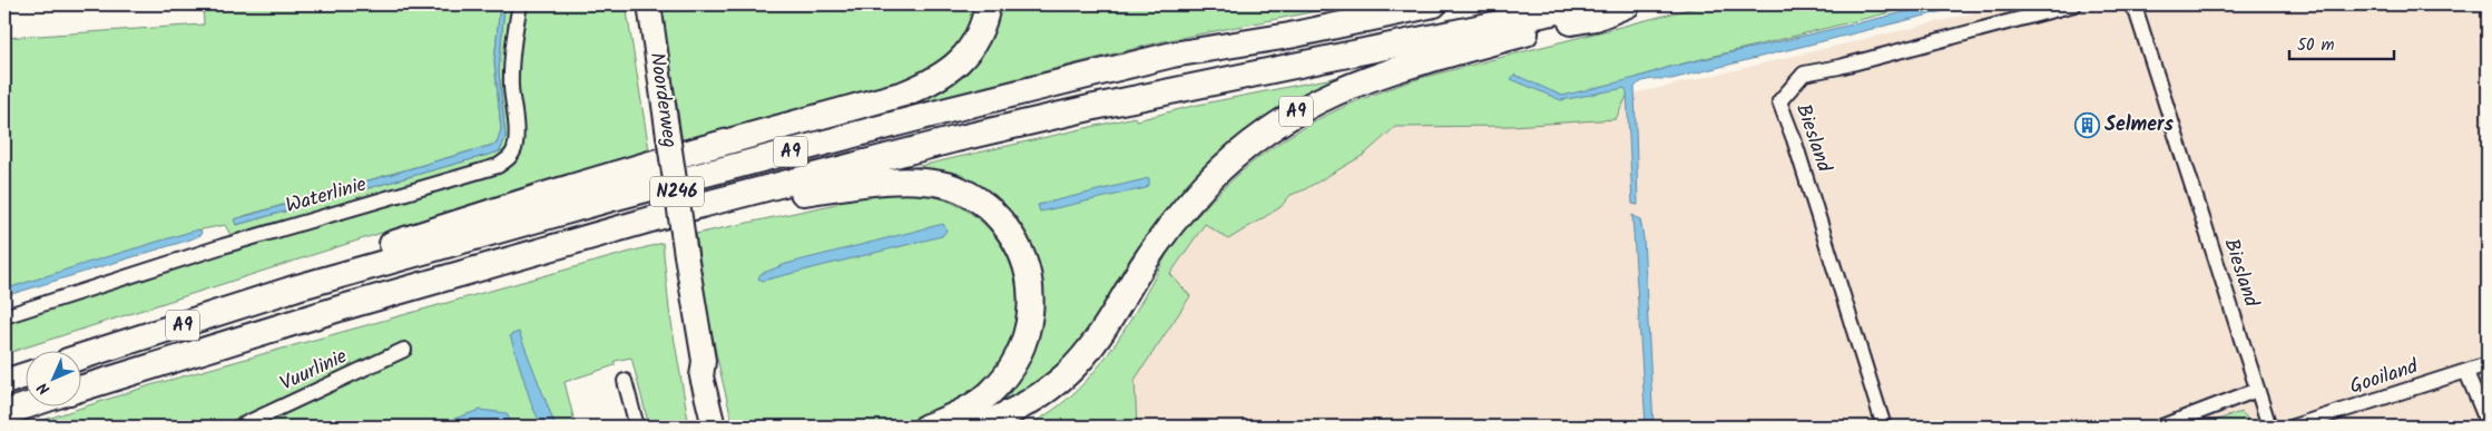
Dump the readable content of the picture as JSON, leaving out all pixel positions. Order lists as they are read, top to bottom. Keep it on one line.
{"streets":{"highway":["A9"],"main road":["Noorderweg","N246"],"street":["Biesland","Waterlinie","Vuurlinie","Gooiland"]},"places":{"building":["Selmers"]},"scale_bar":"50 m","north":"bottom left"}
